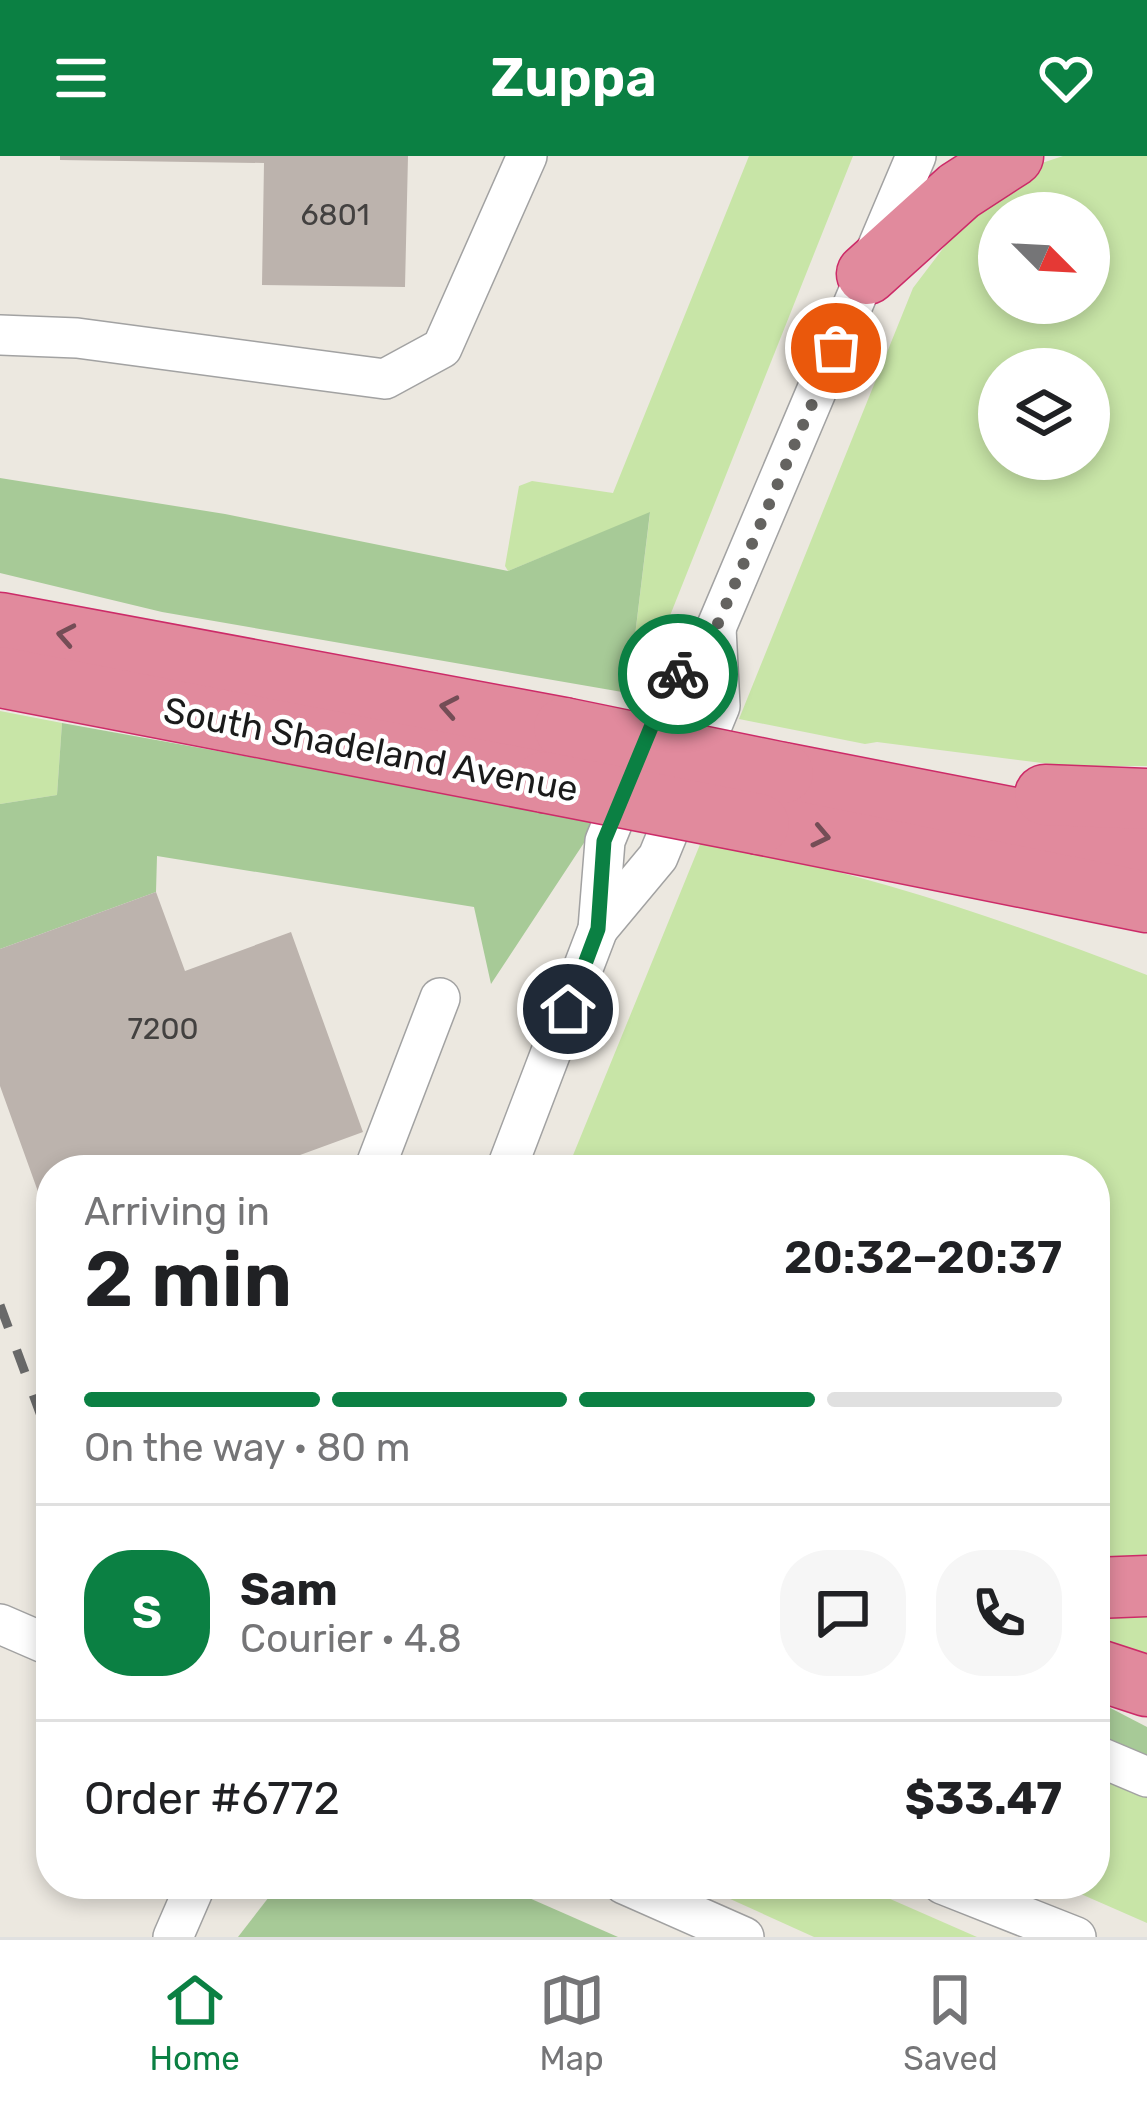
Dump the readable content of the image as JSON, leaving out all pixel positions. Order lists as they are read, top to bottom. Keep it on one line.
{"streets":{"highway":["South Shadeland Avenue"]},"house_numbers":["6801","7200"],"north":"bottom right","page":{"header":"Zuppa","heading":["2 min","Arriving in","20:32–20:37"],"panel":["Sam","Courier · 4.8","Order #6772","$33.47"],"bar":"On the way · 80 m","round":"S","tabs":["Home","Map","Saved"]}}
